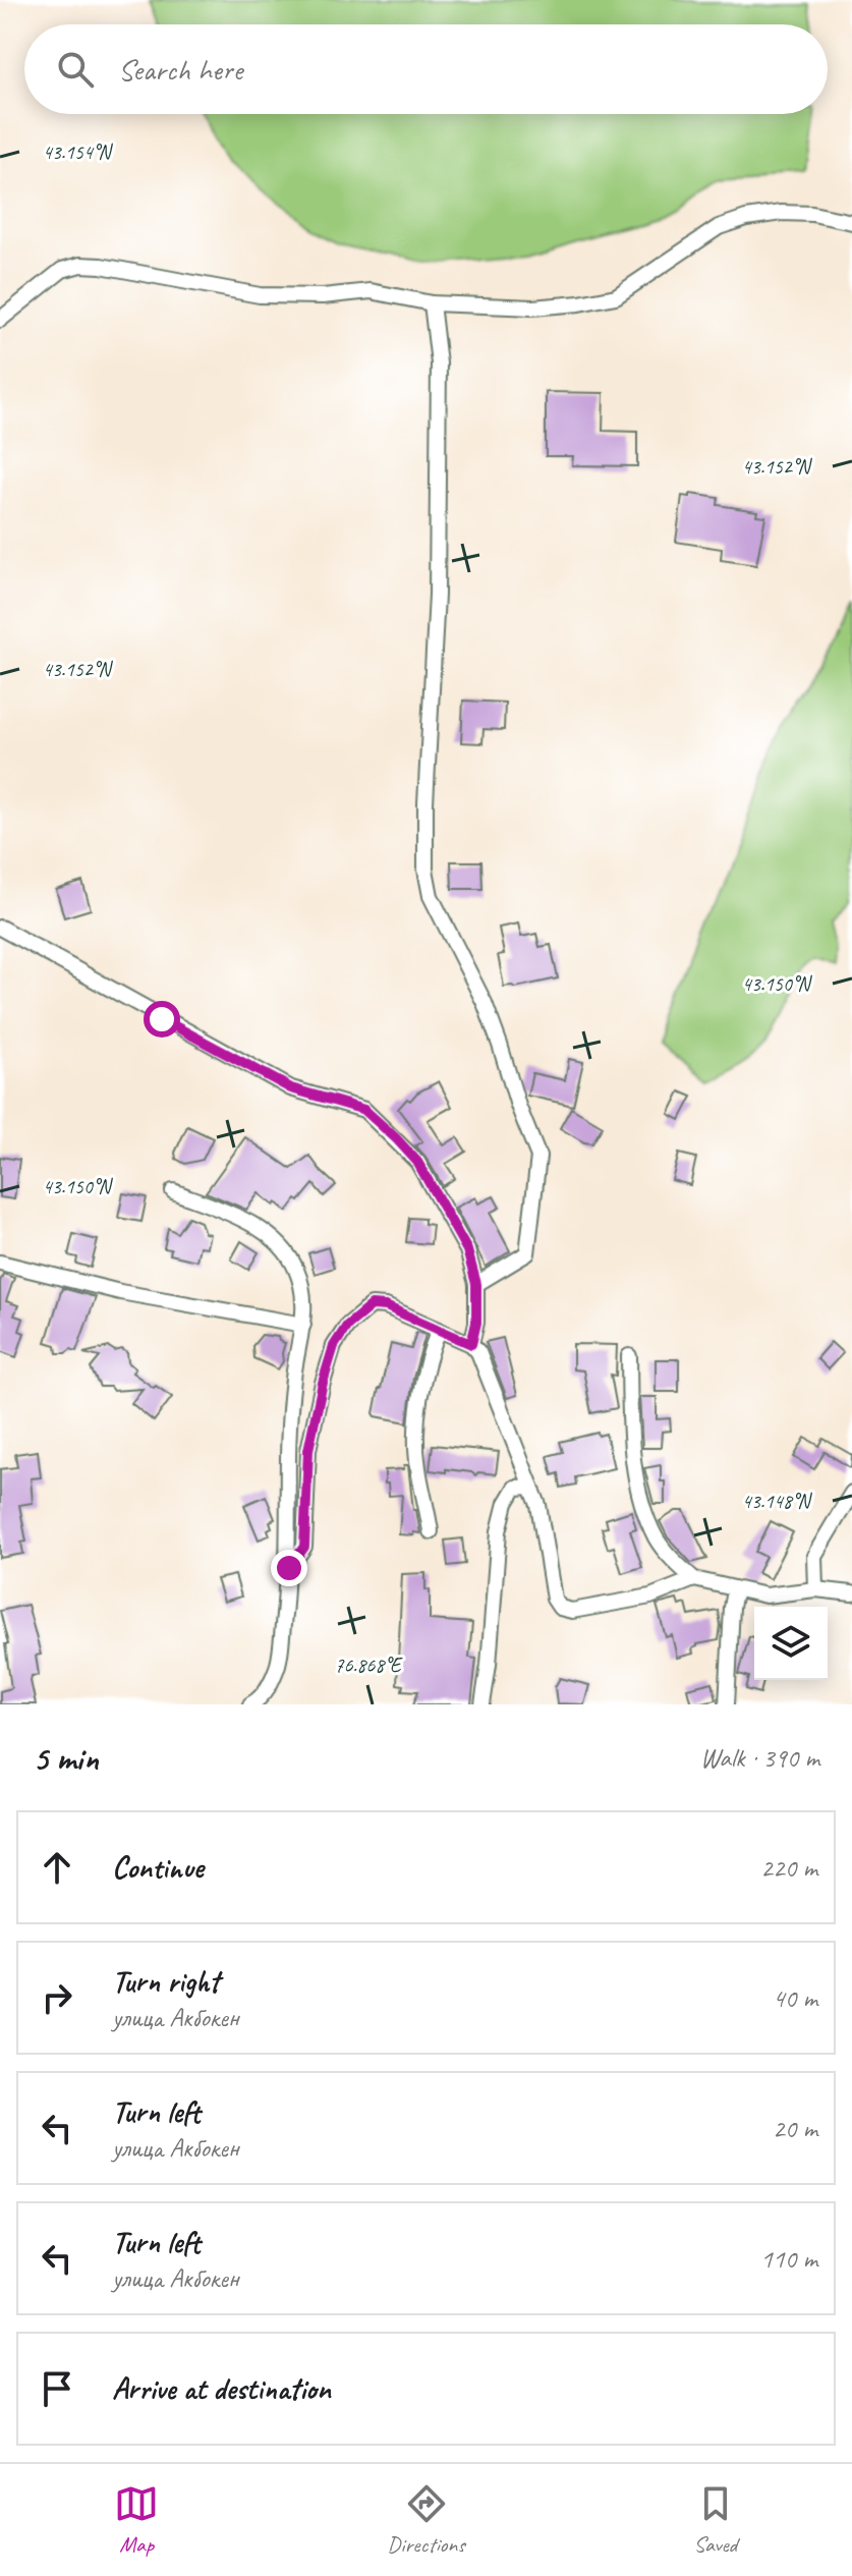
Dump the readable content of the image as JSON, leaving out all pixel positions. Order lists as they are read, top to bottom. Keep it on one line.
{"page":{"search":"Search here","heading":["5 min","Walk · 390 m"],"list":[["Continue","220 m"],["Turn right","улица Акбокен","40 m"],["Turn left","улица Акбокен","20 m"],["Turn left","улица Акбокен","110 m"],"Arrive at destination"],"nav":["Map","Directions","Saved"]},"coordinates":["43.154°N","43.152°N","43.150°N","43.148°N","76.868°E"]}
